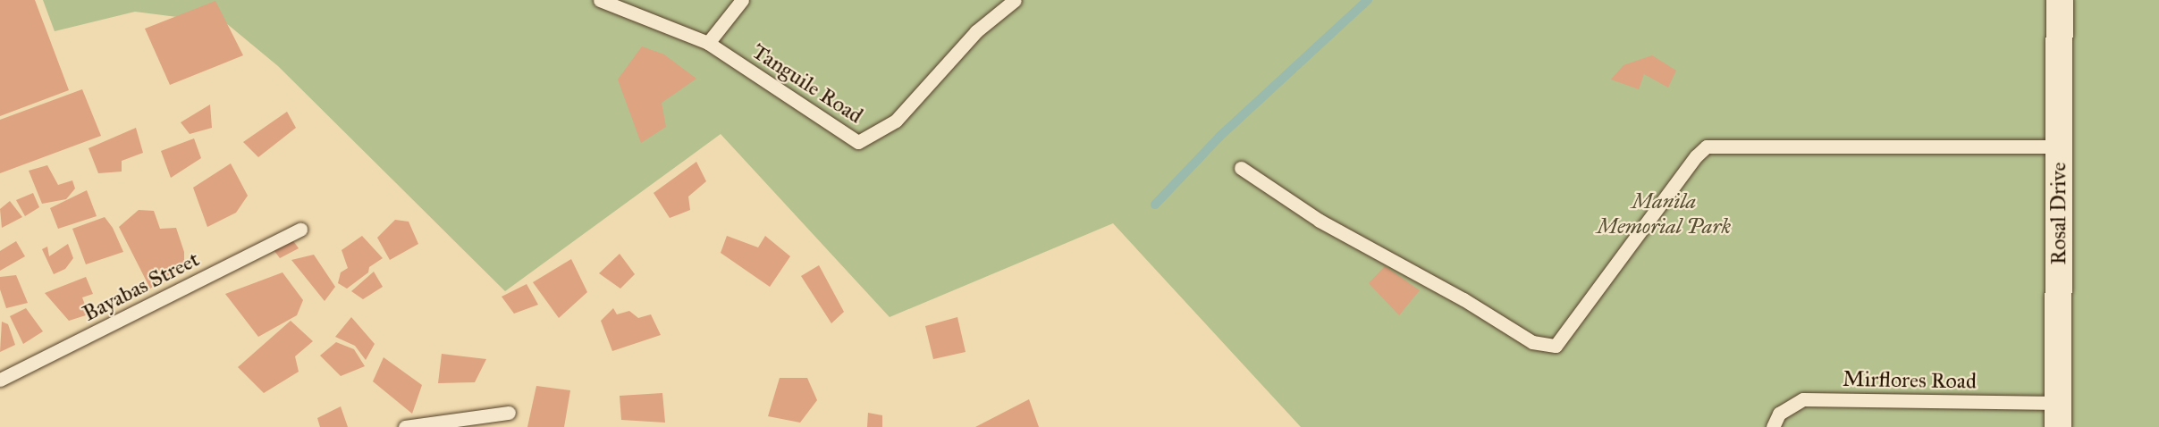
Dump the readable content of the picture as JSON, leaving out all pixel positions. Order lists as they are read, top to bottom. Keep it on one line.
{"streets":{"street":["Rosal Drive"],"lane":["Tanguile Road","Bayabas Street","Mirflores Road"]},"crossings":[["Rosal Drive","Mirflores Road"]],"parks":["Manila Memorial Park"]}
